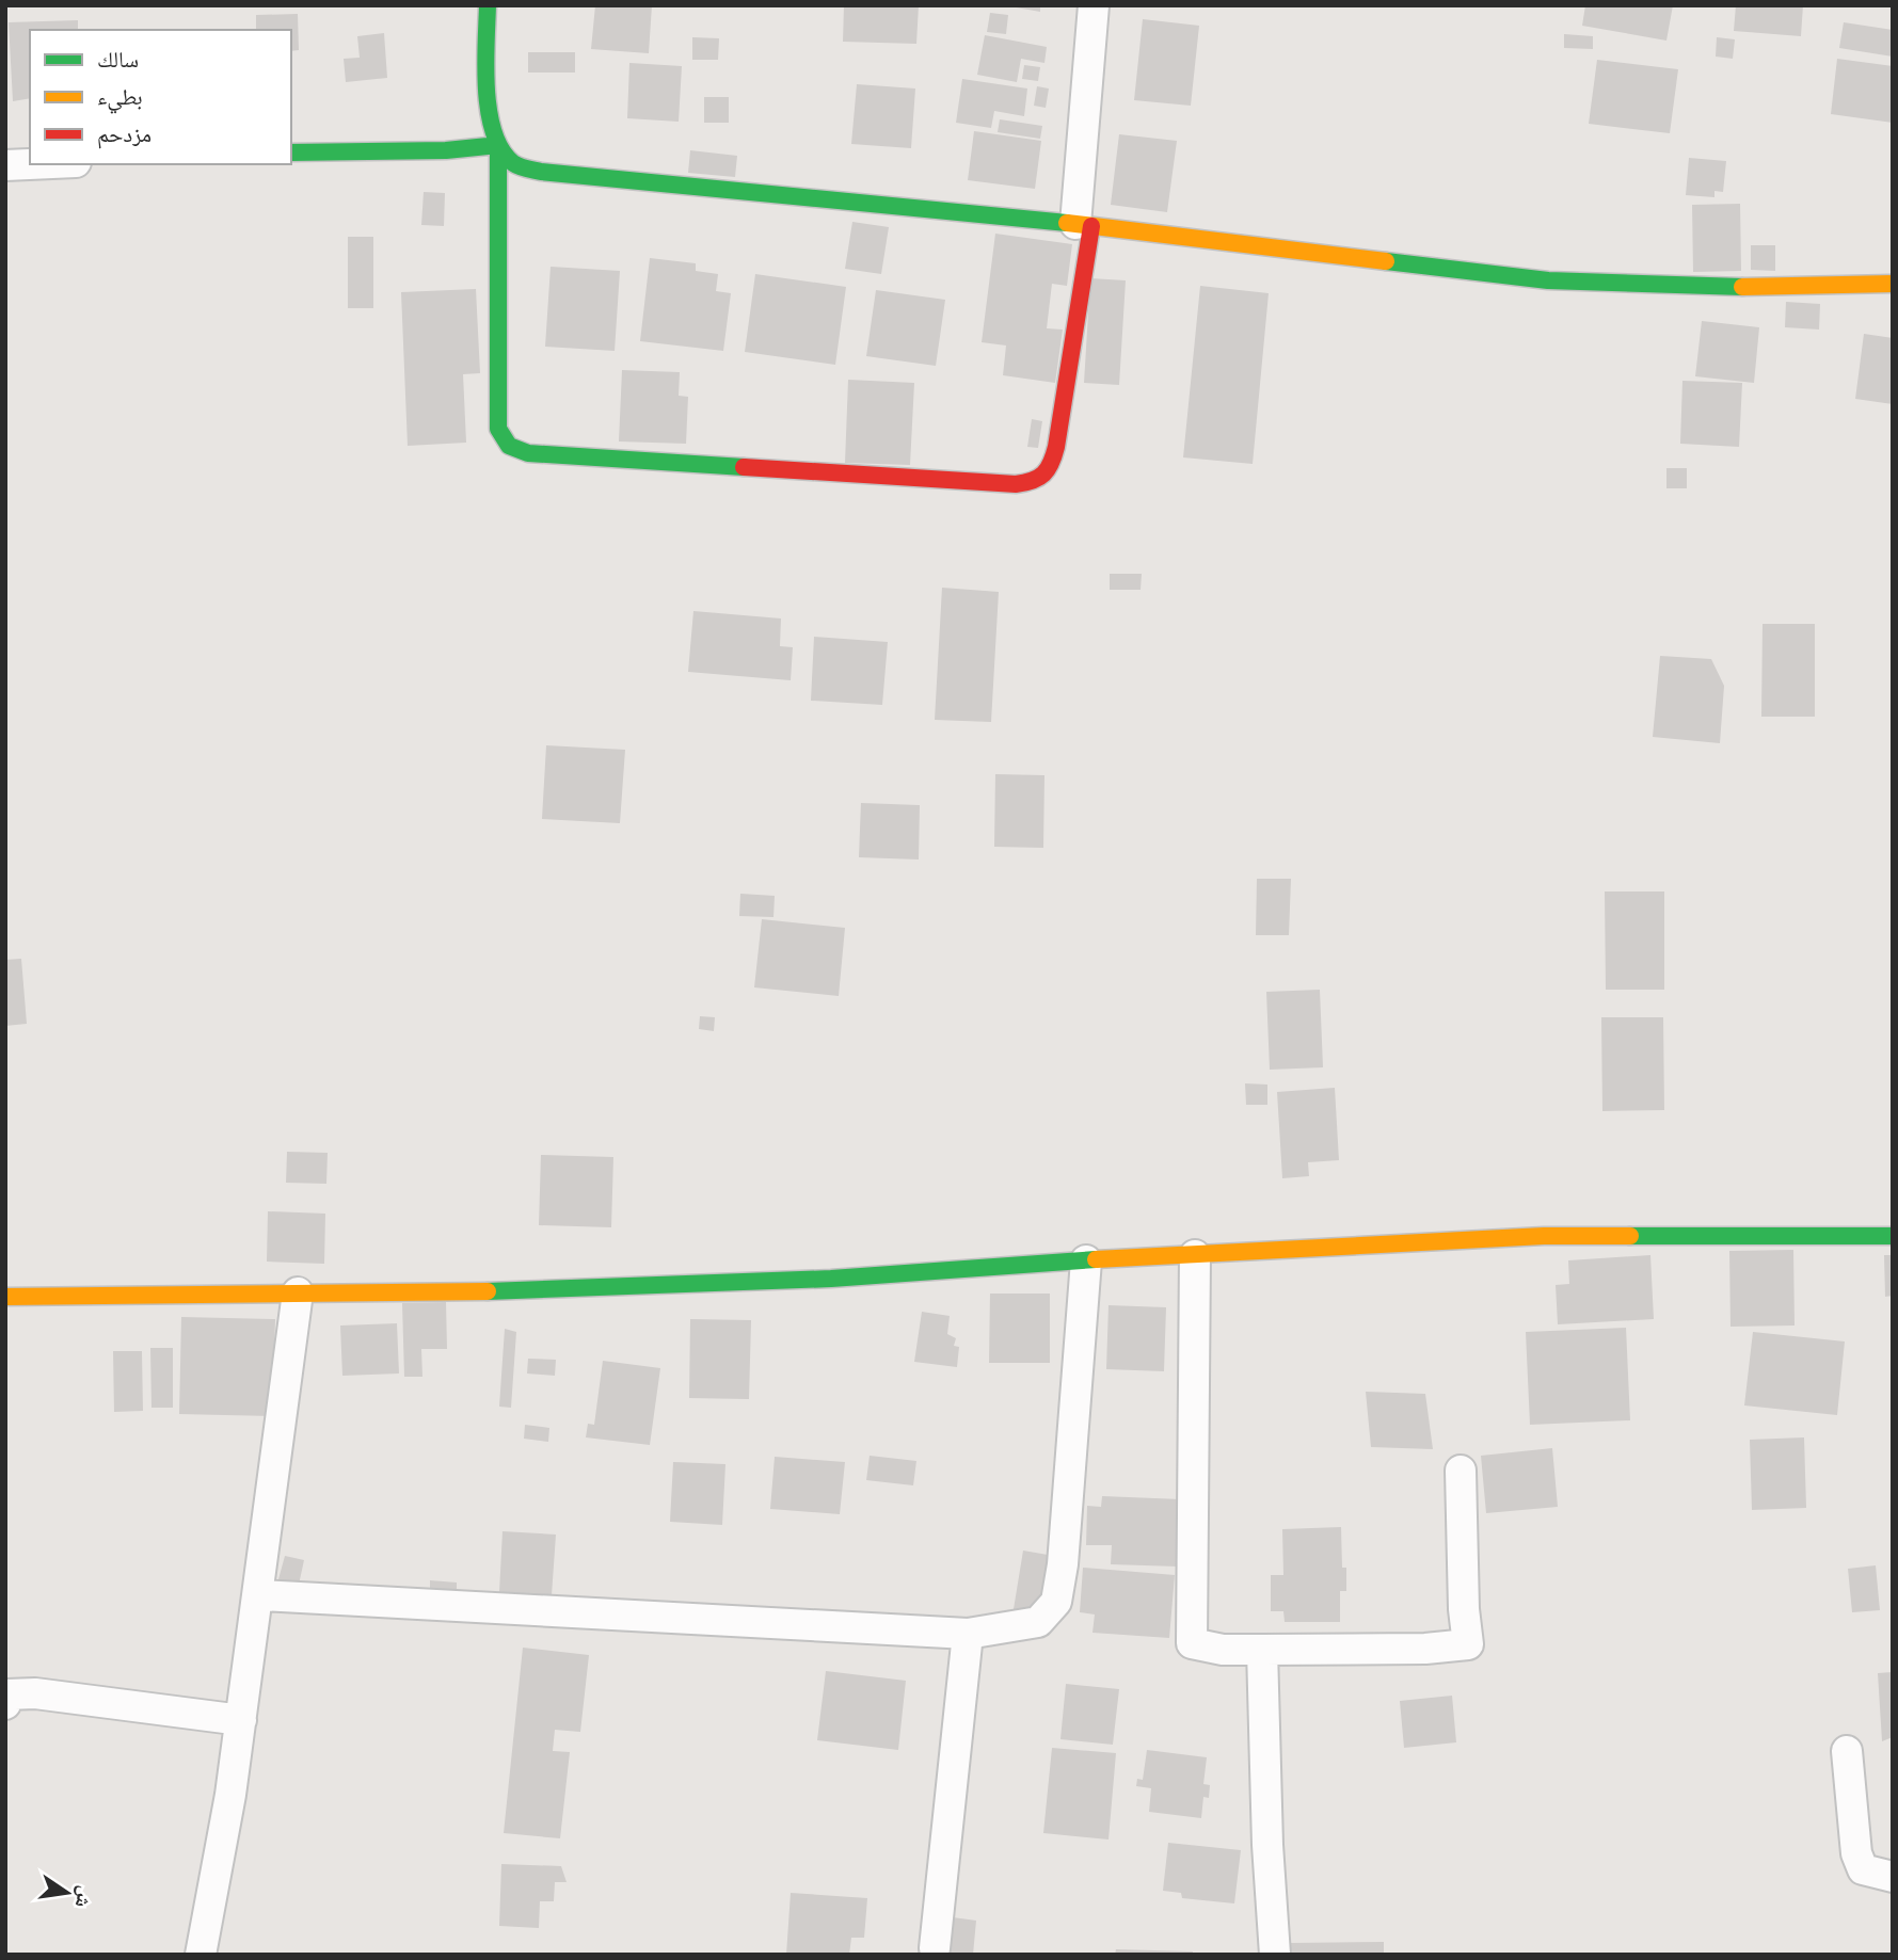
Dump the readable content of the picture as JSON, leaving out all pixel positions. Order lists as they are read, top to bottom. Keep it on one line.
{"legend":["سالك","بطيء","مزدحم"],"north":"right"}
